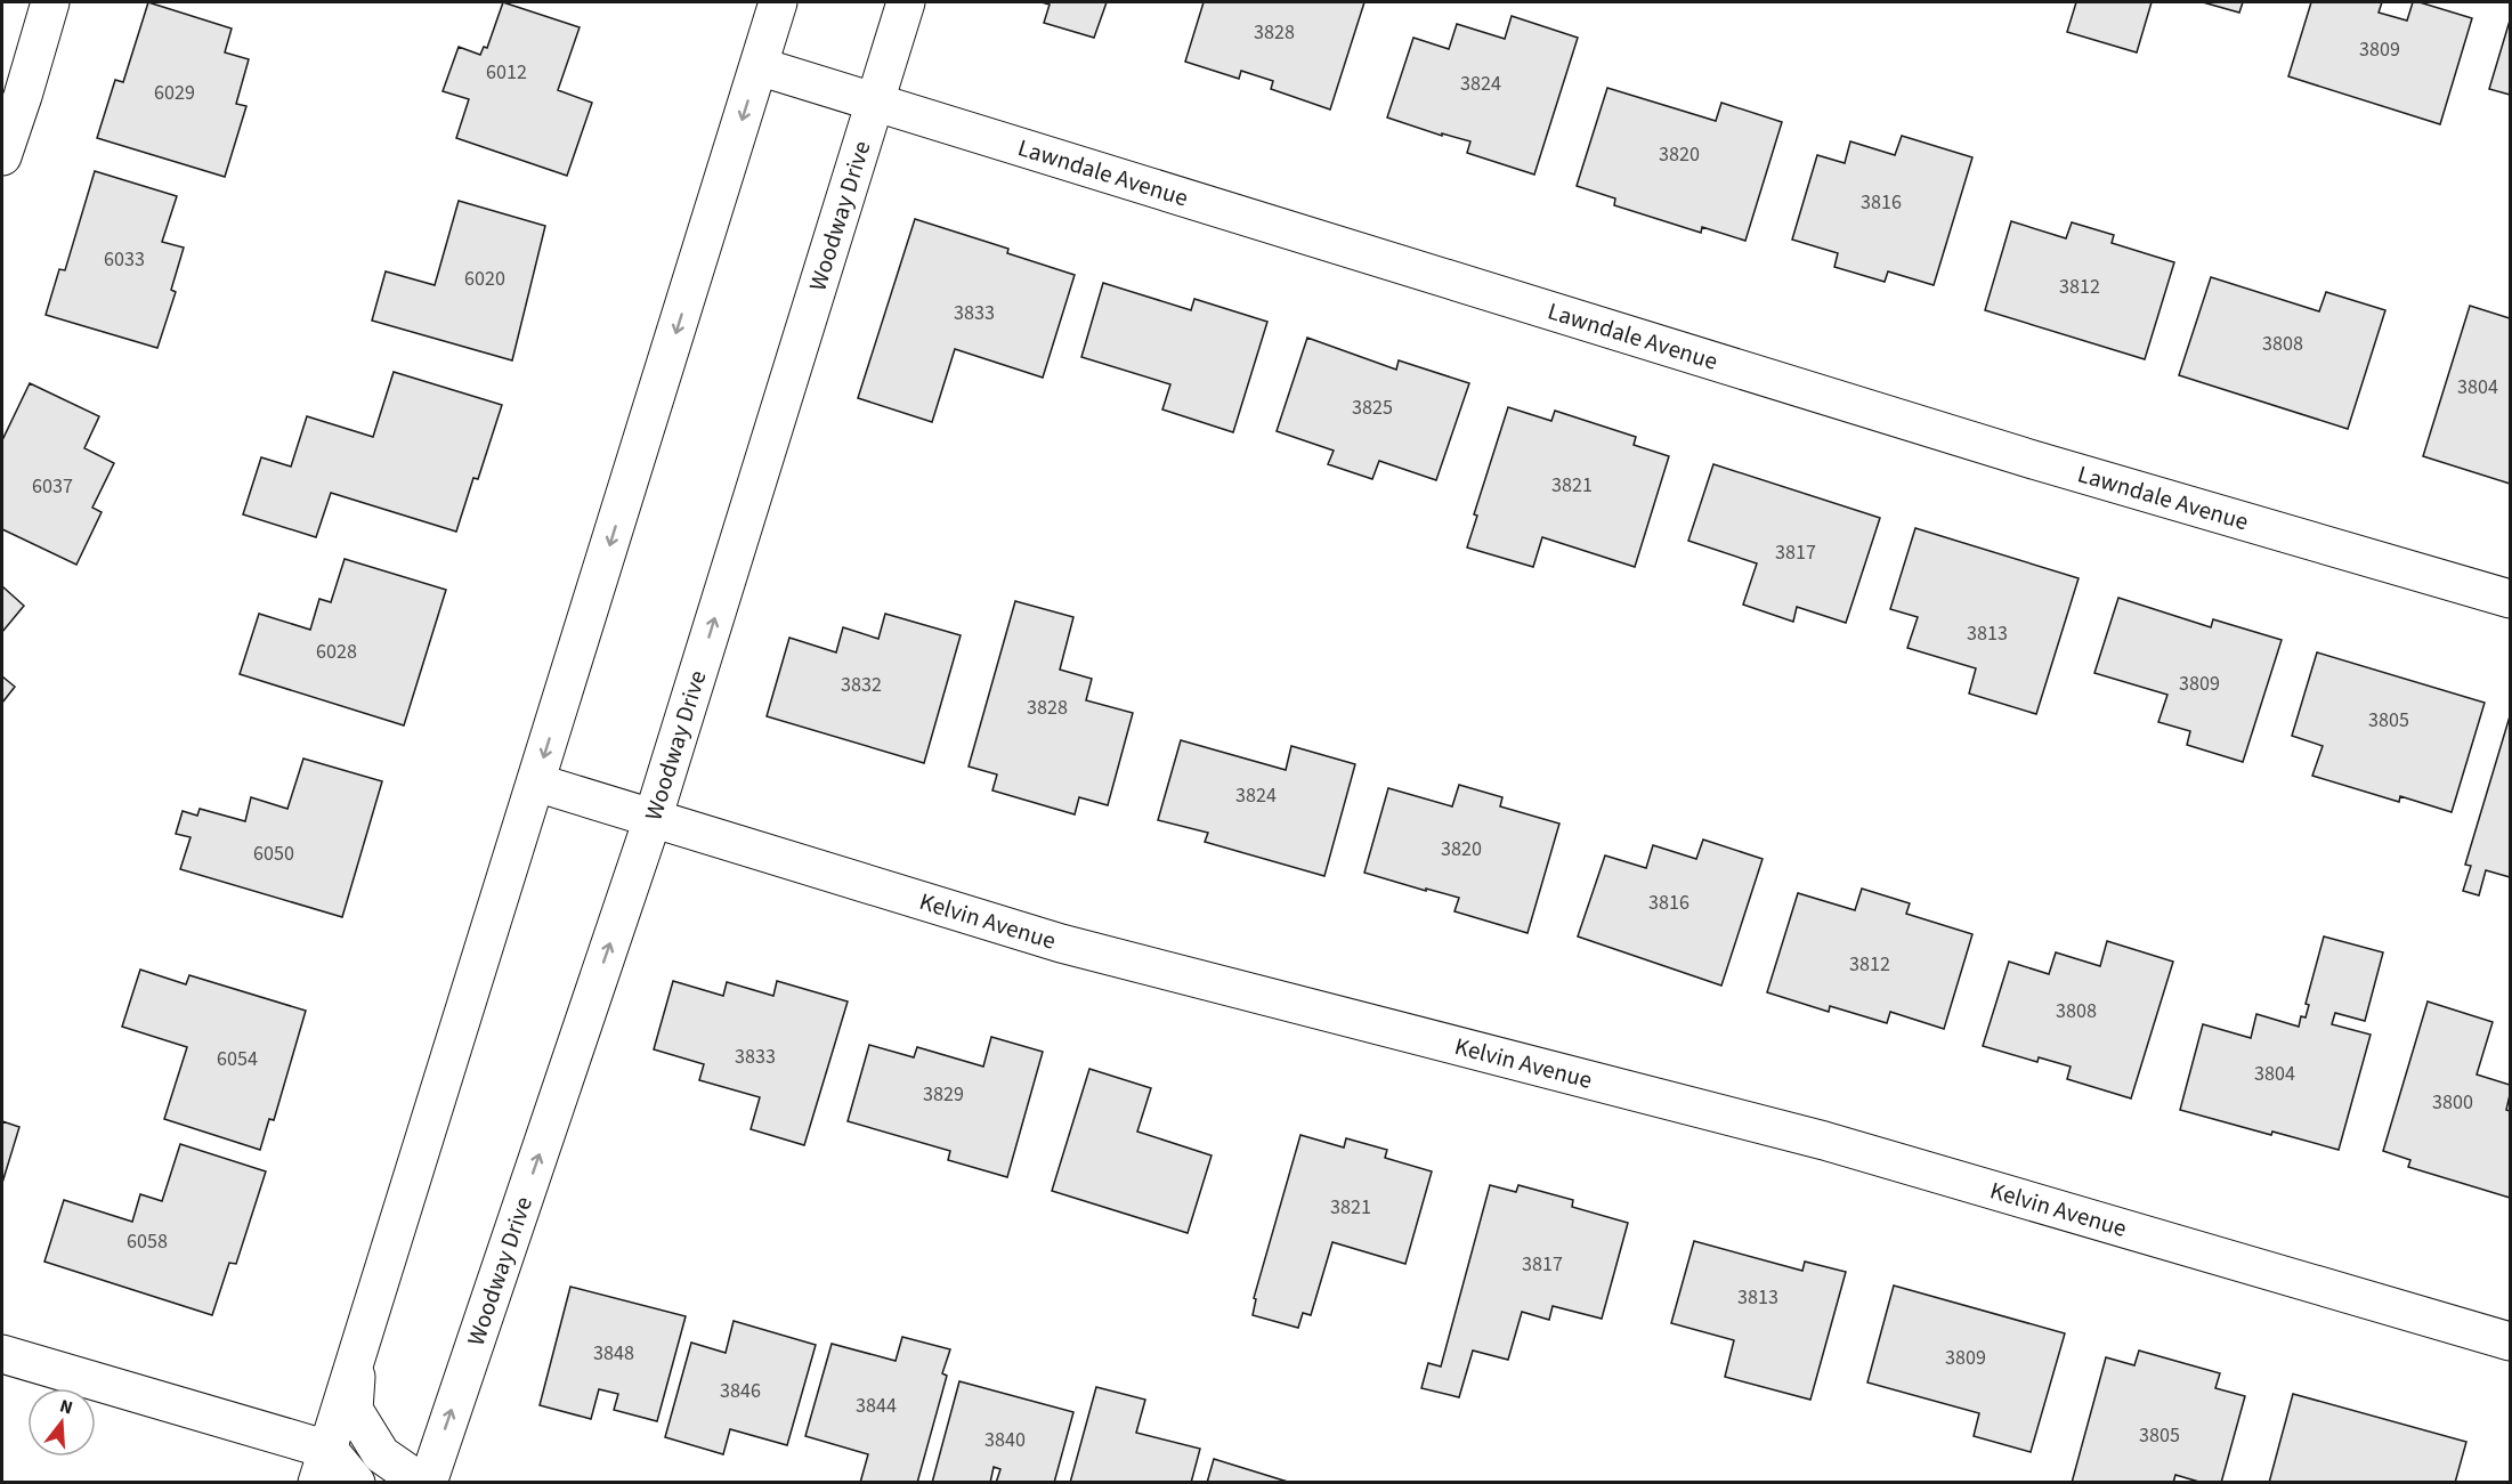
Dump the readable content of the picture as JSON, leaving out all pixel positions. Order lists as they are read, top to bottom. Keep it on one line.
{"streets":{"street":["Lawndale Avenue","Woodway Drive","Kelvin Avenue"]},"crossings":[["Lawndale Avenue","Woodway Drive"],["Woodway Drive","Kelvin Avenue"]],"house_numbers":["3828","3809","6012","3824","6029","3820","3816","6033","6020","3812","3833","3808","3804","3825","3821","6037","3817","3813","6028","3809","3832","3828","3805","3824","3820","6050","3816","3812","3808","3833","6054","3804","3829","3800","3821","6058","3817","3813","3848","3809","3846","3844","3805","3840"],"north":"top"}
